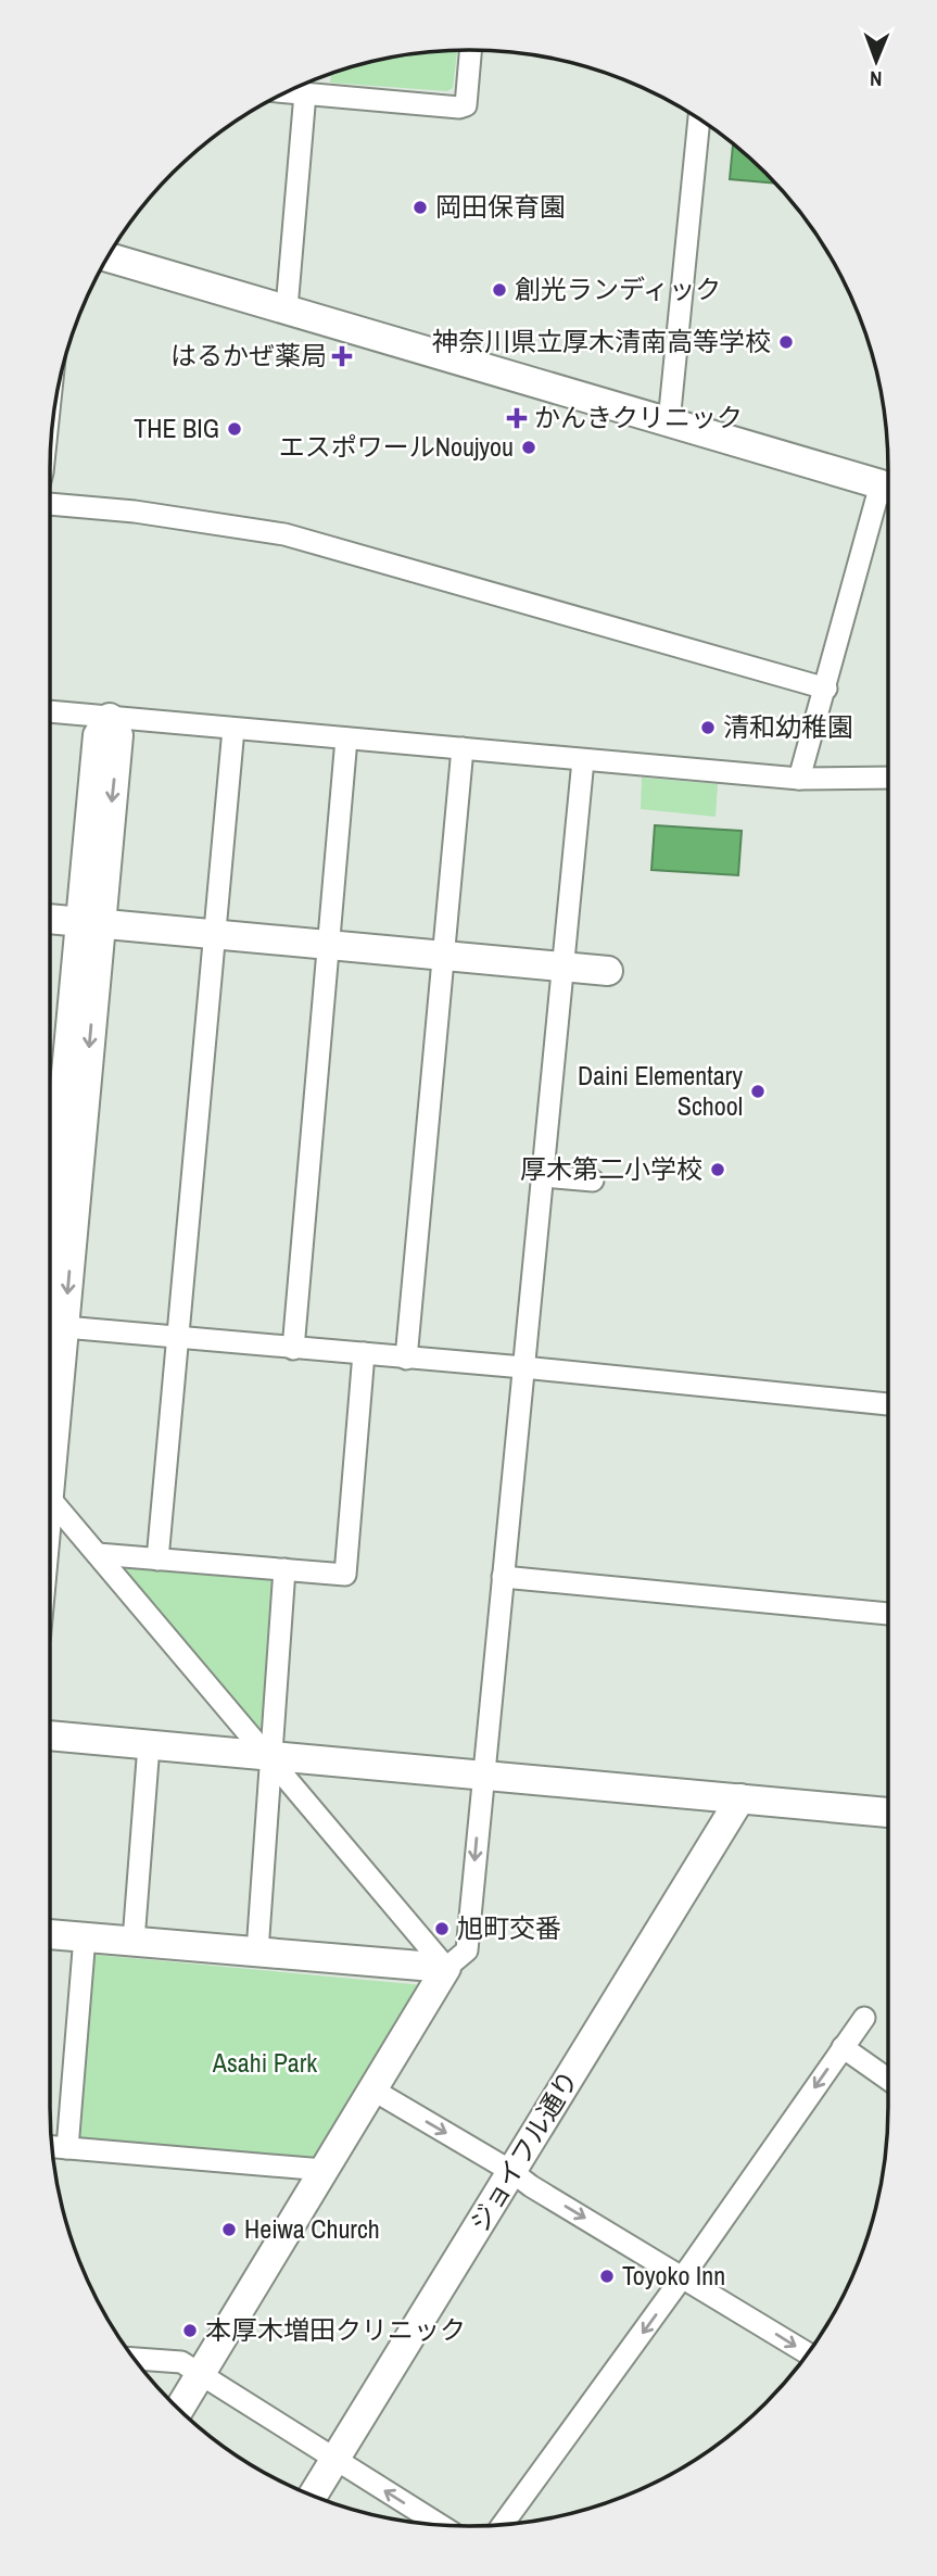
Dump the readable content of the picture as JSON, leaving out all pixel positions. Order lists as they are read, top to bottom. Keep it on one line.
{"streets":{"street":["ジョイフル通り"]},"parks":["Asahi Park"],"places":{"other":["岡田保育園","創光ランディック","神奈川県立厚木清南高等学校","THE BIG","エスポワールNoujyou","清和幼稚園","Daini Elementary School","厚木第二小学校","旭町交番","Heiwa Church","Toyoko Inn","本厚木増田クリニック"],"health":["はるかぜ薬局","かんきクリニック"]},"north":"bottom"}
